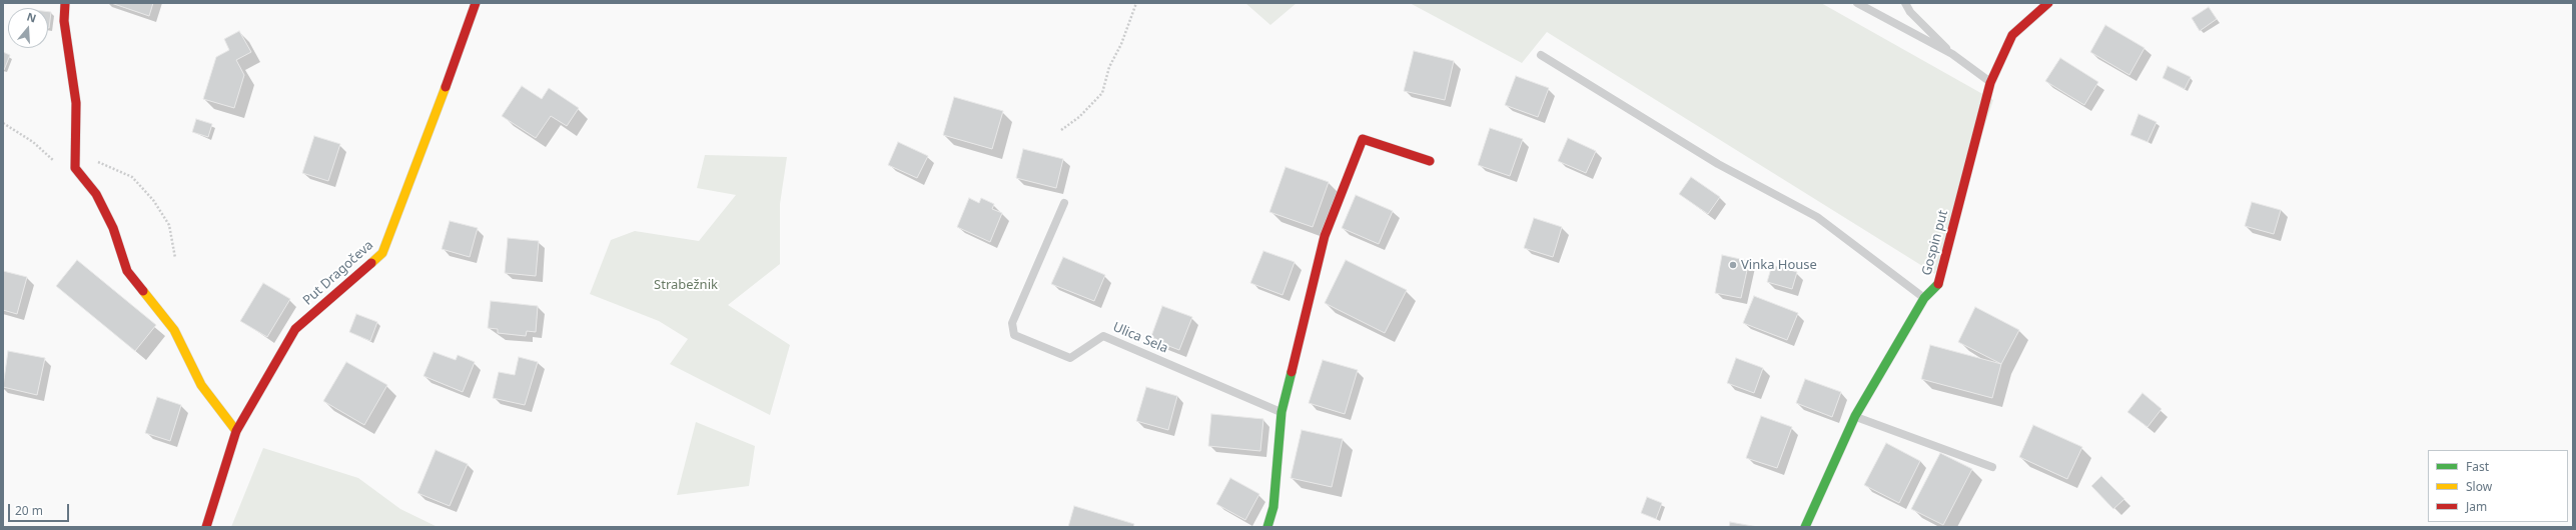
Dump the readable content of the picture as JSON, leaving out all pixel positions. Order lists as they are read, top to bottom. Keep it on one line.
{"streets":{"street":["Gospin put","Put Dragočeva"],"lane":["Ulica Sela"]},"parks":["Strabežnik"],"places":["Vinka House"],"legend":["Fast","Slow","Jam"],"scale_bar":"20 m","north":"top"}
